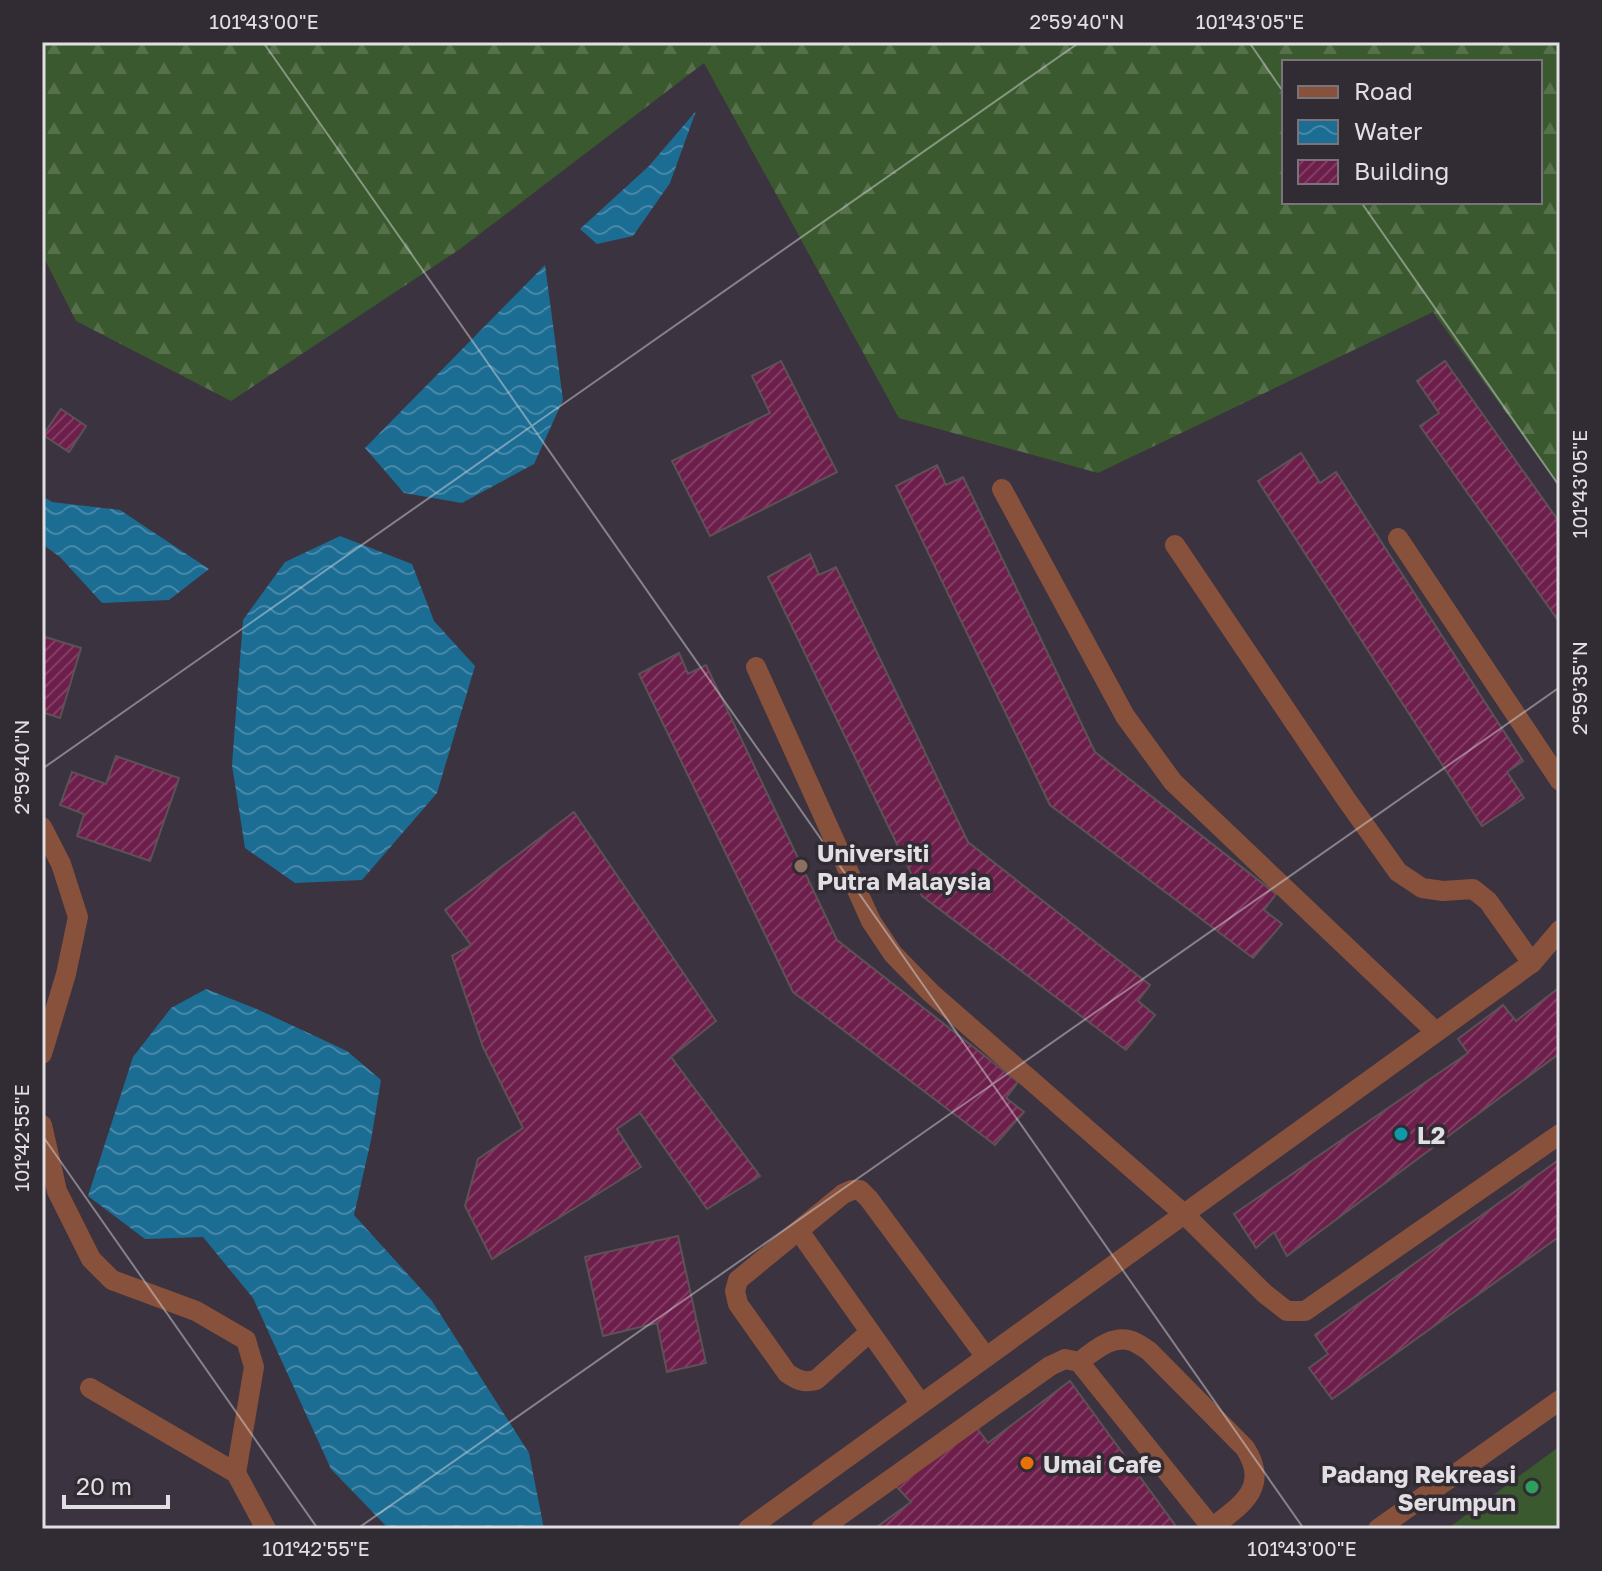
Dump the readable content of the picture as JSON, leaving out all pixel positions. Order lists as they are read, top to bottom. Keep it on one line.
{"places":["Universiti Putra Malaysia","L2","Umai Cafe","Padang Rekreasi Serumpun"],"legend":["Road","Water","Building"],"scale_bar":"20 m","coordinates":["101°43'00\"E","2°59'40\"N","101°43'05\"E","2°59'35\"N","101°42'55\"E"]}
